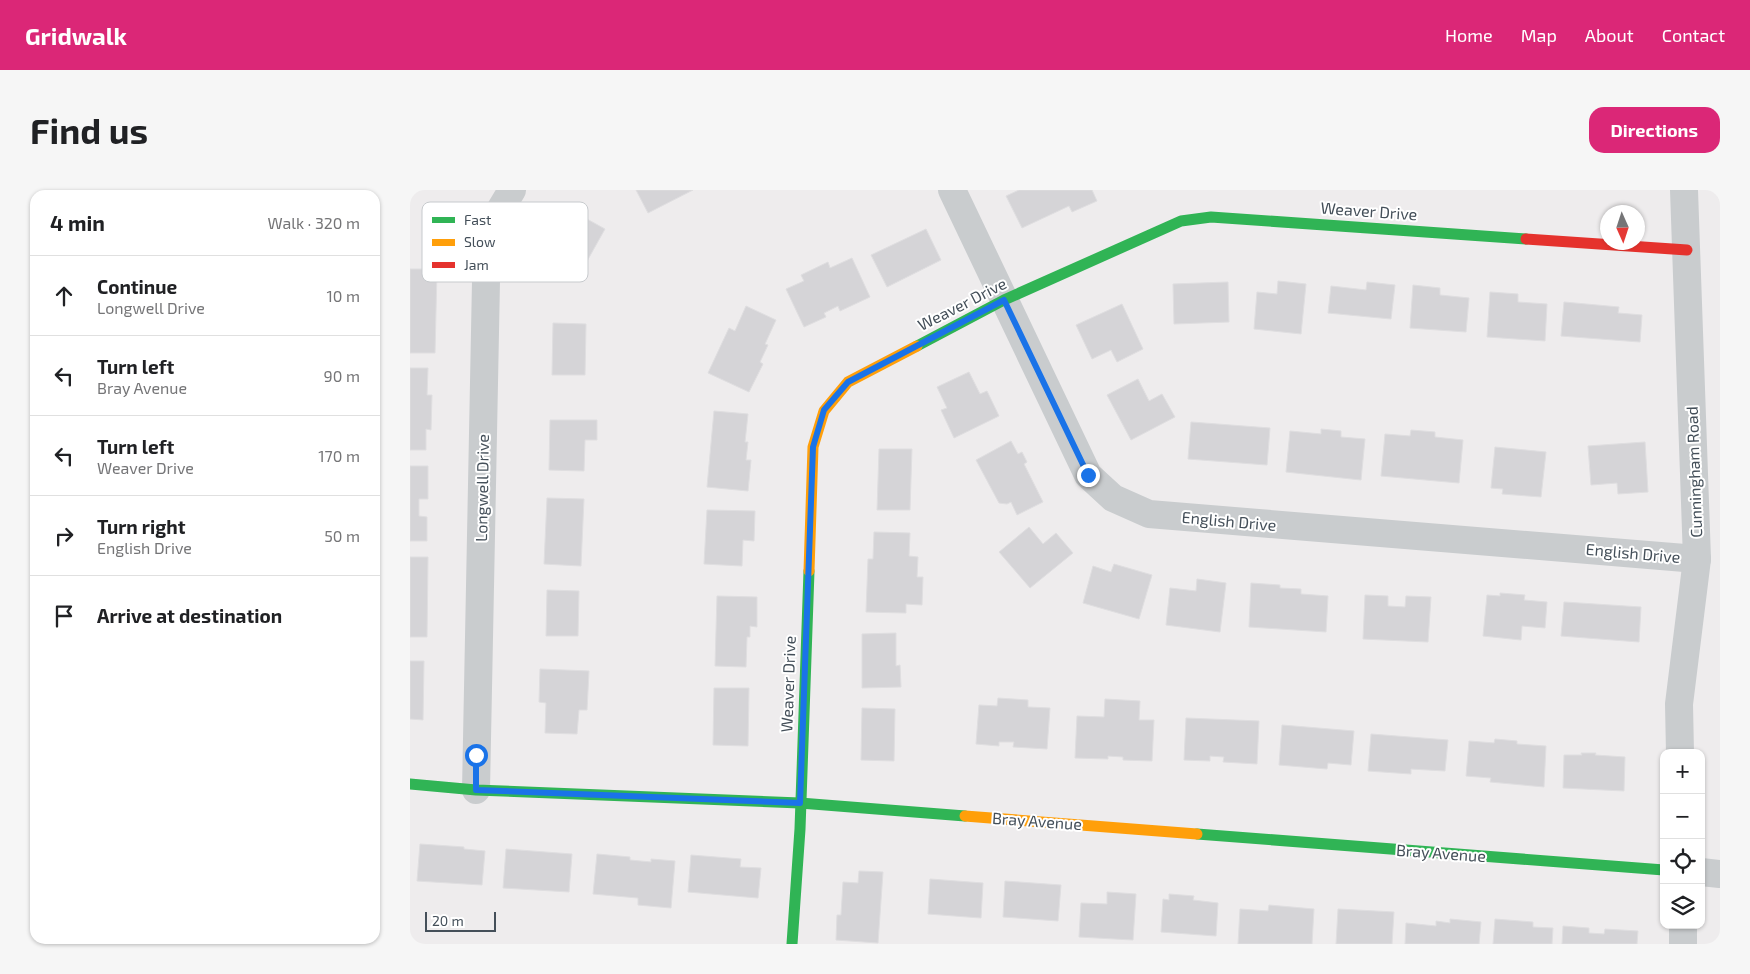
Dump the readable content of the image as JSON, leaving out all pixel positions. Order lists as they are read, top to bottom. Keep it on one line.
{"streets":{"street":["Weaver Drive","Cunningham Road","Longwell Drive","English Drive","Bray Avenue"]},"crossings":[["Weaver Drive","Cunningham Road"],["Weaver Drive","English Drive"],["Weaver Drive","Bray Avenue"],["Cunningham Road","English Drive"],["Longwell Drive","Bray Avenue"]],"legend":["Fast","Slow","Jam"],"scale_bar":"20 m","north":"bottom","page":{"header":"Gridwalk","nav":["Home","Map","About","Contact"],"buttons":"Directions","title":"Find us","heading":["4 min","Walk · 320 m"],"list":[["Continue","Longwell Drive","10 m"],["Turn left","Bray Avenue","90 m"],["Turn left","Weaver Drive","170 m"],["Turn right","English Drive","50 m"],"Arrive at destination"],"map_buttons":["+","−"],"scale":"20 m"}}
